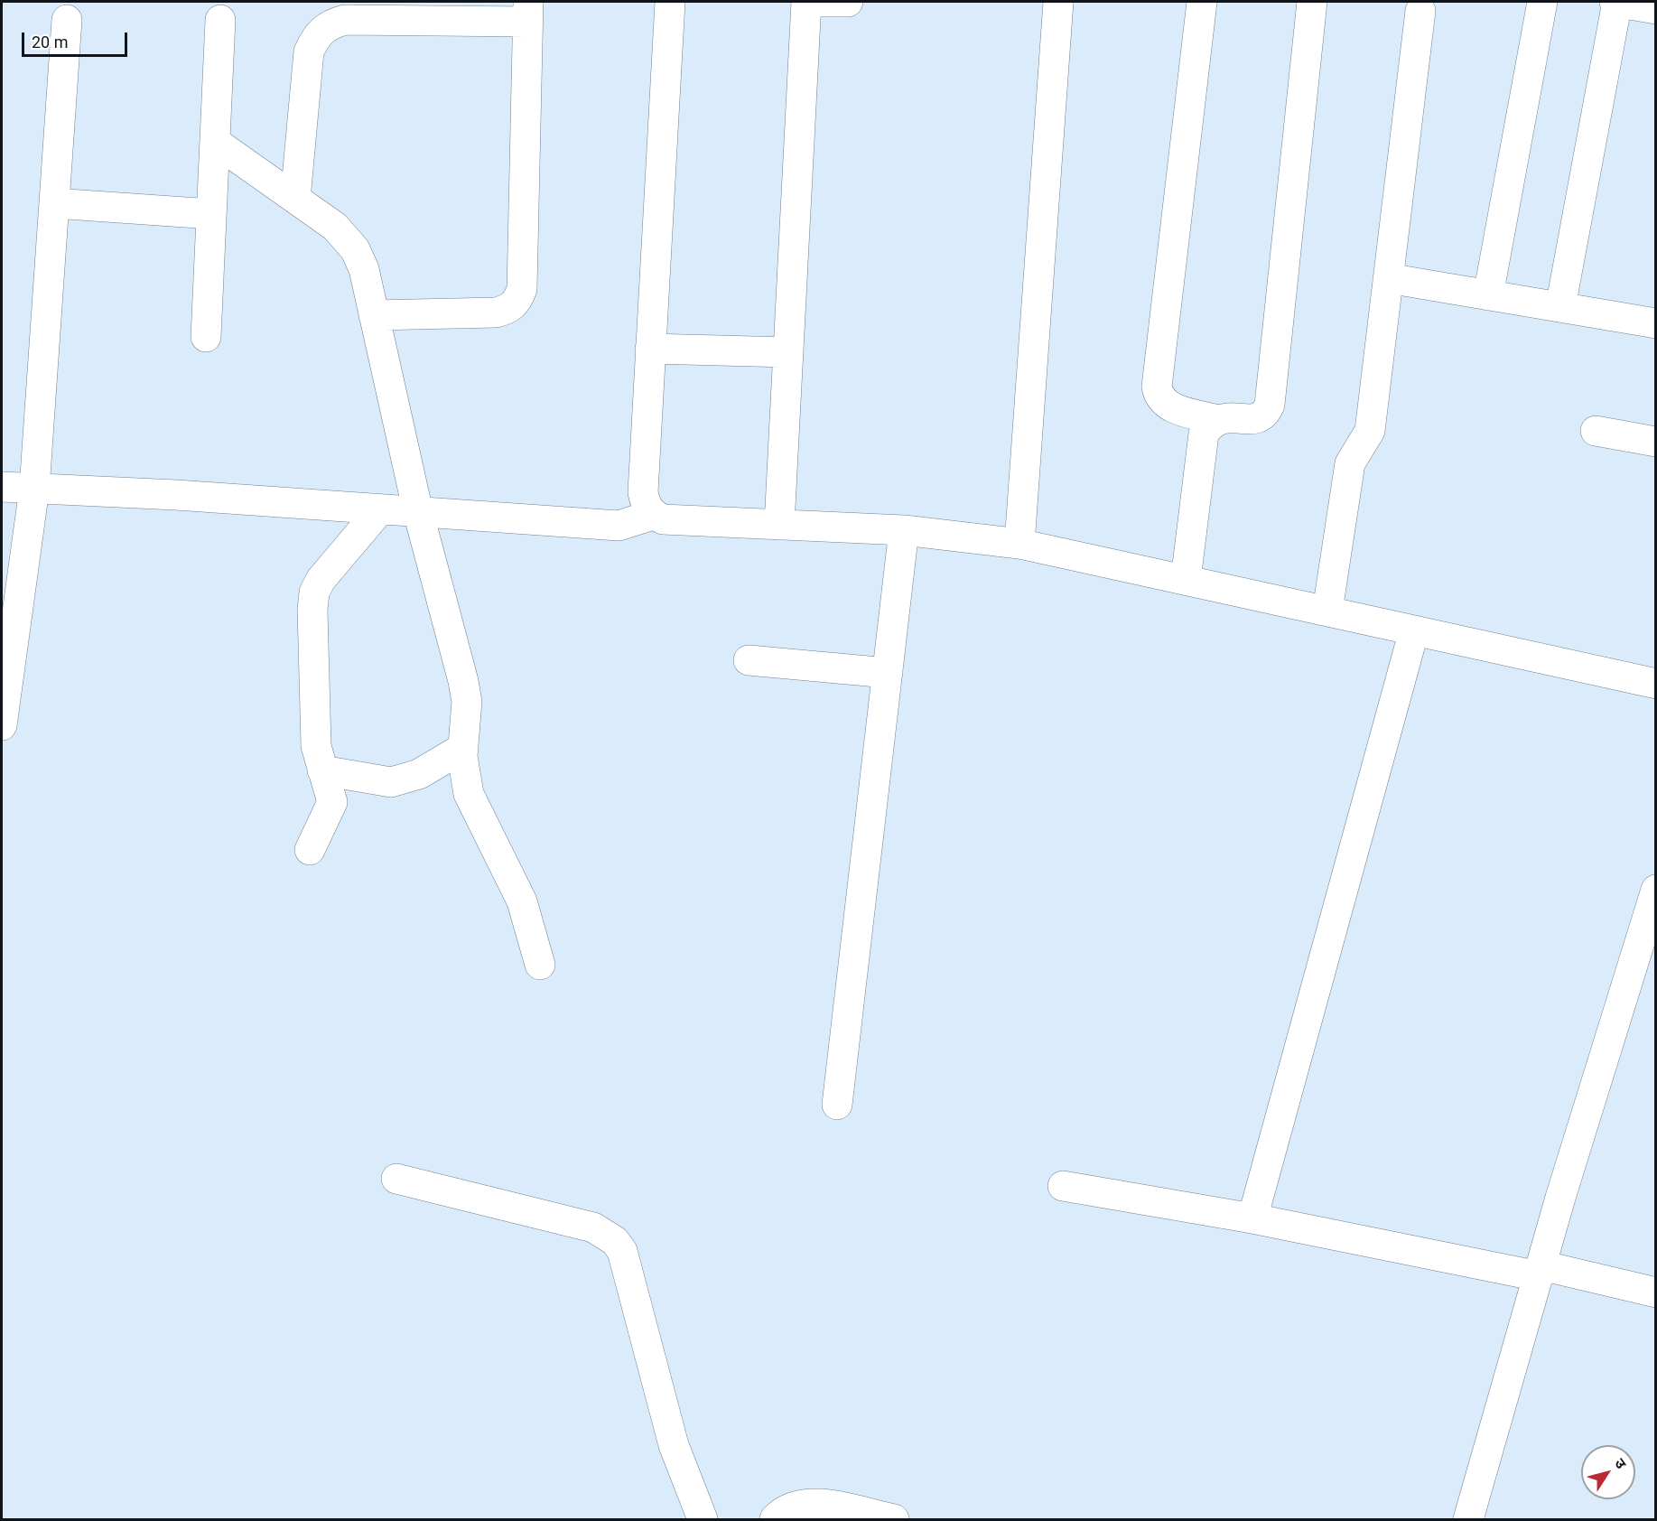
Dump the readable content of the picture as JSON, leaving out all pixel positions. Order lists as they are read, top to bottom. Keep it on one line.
{"scale_bar":"20 m","north":"top right"}
